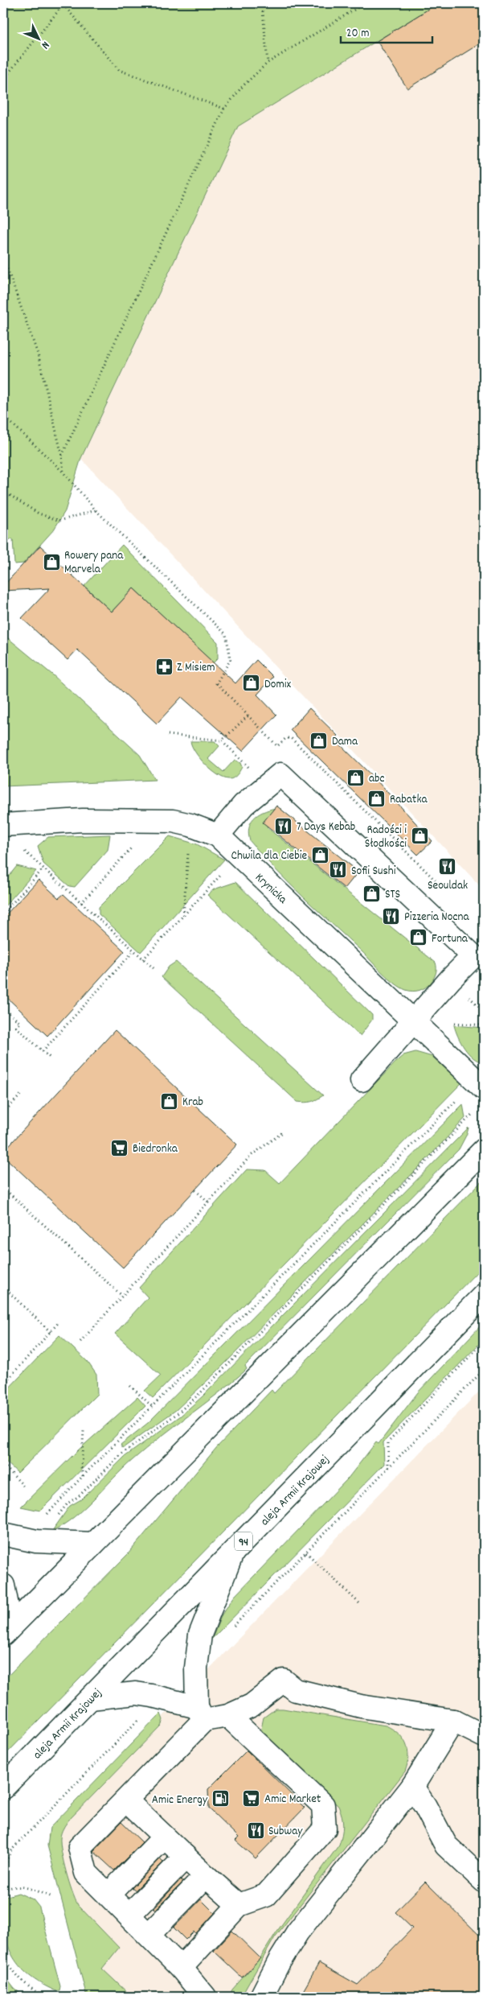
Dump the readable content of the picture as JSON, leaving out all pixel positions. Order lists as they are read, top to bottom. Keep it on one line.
{"streets":{"main road":["Krynicka","aleja Armii Krajowej","94"]},"places":{"shop":["Rowery pana Marvela","Domix","Dama","abc","Rabatka","Radości i Słodkości","Chwila dla Ciebie","STS","Fortuna","Krab"],"pharmacy":["Z Misiem"],"restaurant":["7 Days Kebab","Seouldak","Sofii Sushi","Pizzeria Nocna","Subway"],"supermarket":["Biedronka","Amic Market"],"fuel station":["Amic Energy"]},"scale_bar":"20 m","north":"bottom right"}
